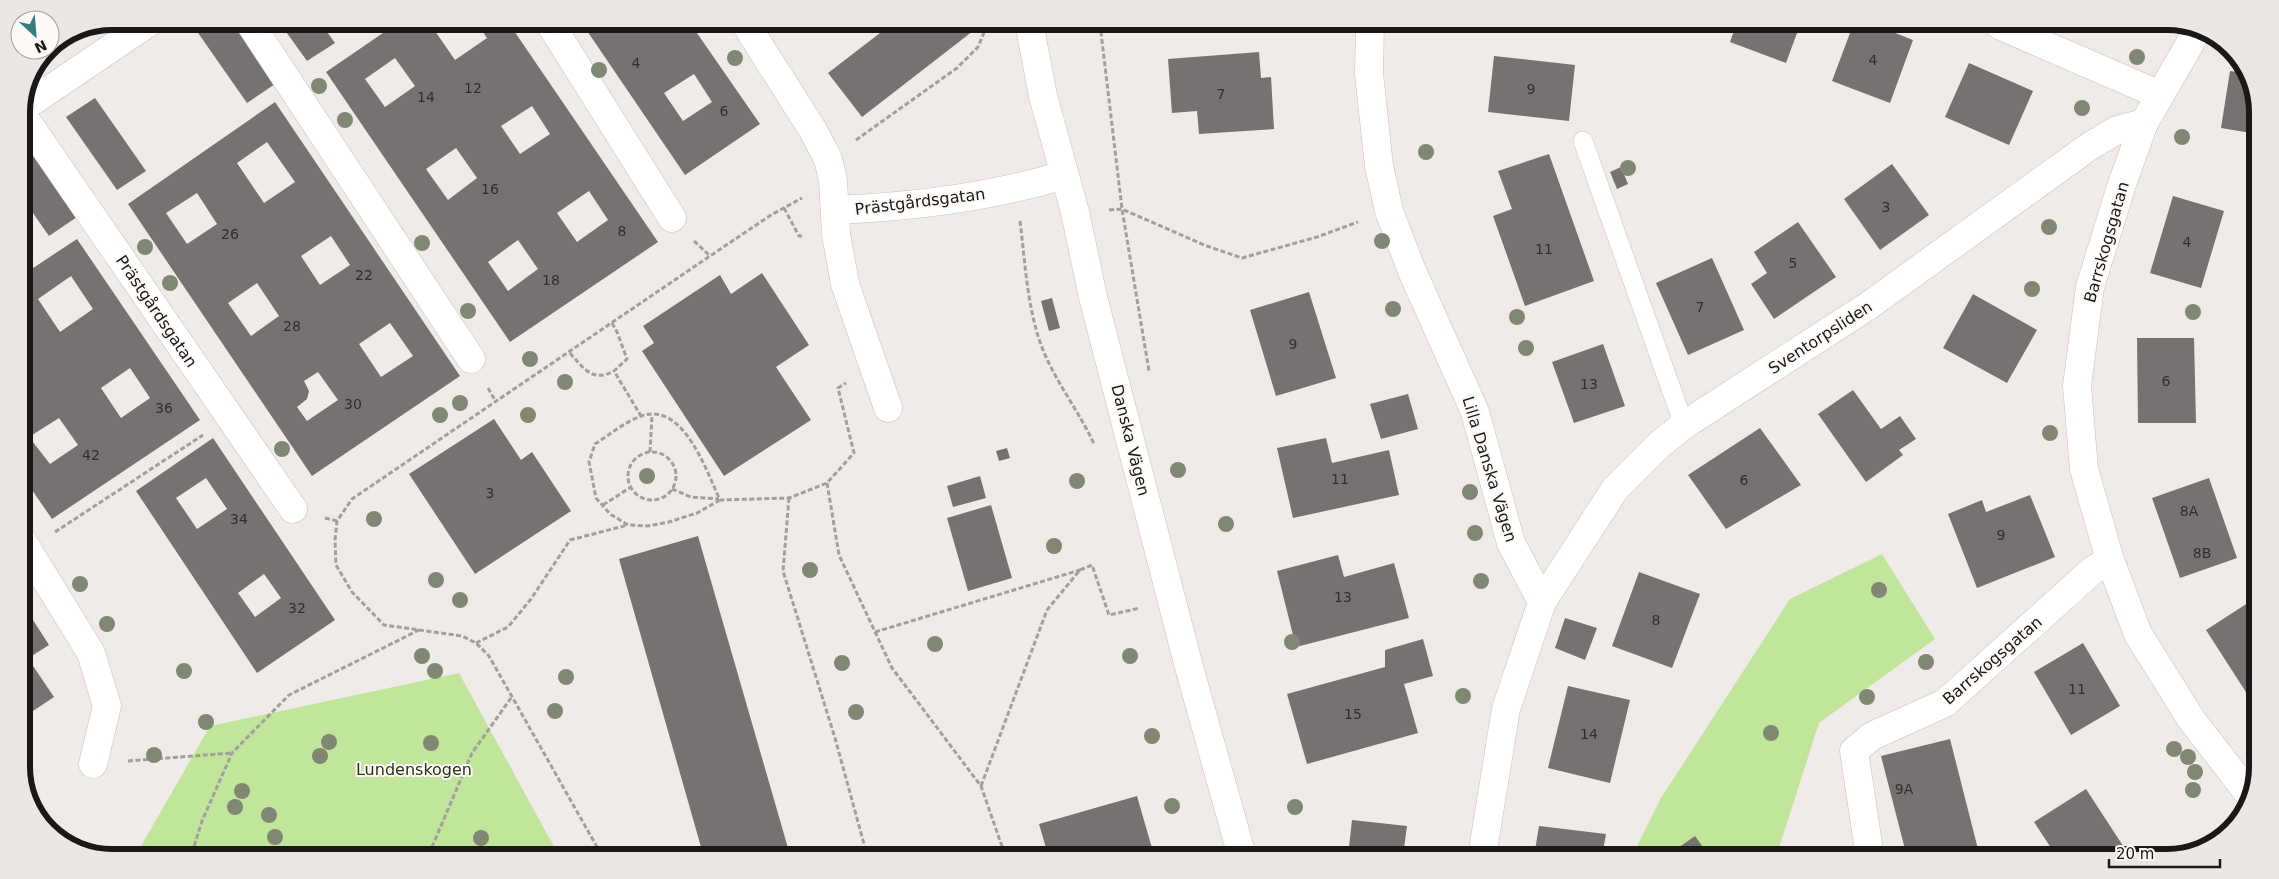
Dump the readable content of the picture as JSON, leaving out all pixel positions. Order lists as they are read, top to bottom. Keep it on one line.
{"streets":{"street":["Prästgårdsgatan","Barrskogsgatan","Sventorpsliden","Danska Vägen","Lilla Danska Vägen"]},"crossings":[["Prästgårdsgatan","Danska Vägen"],["Barrskogsgatan","Sventorpsliden"],["Sventorpsliden","Lilla Danska Vägen"]],"parks":["Lundenskogen"],"house_numbers":["4","4","12","9","7","14","6","16","3","8","26","4","11","5","22","18","7","28","9","6","13","30","36","42","11","6","3","8A","34","9","8B","13","32","8","11","15","14","9A"],"scale_bar":"20 m","north":"bottom right"}
